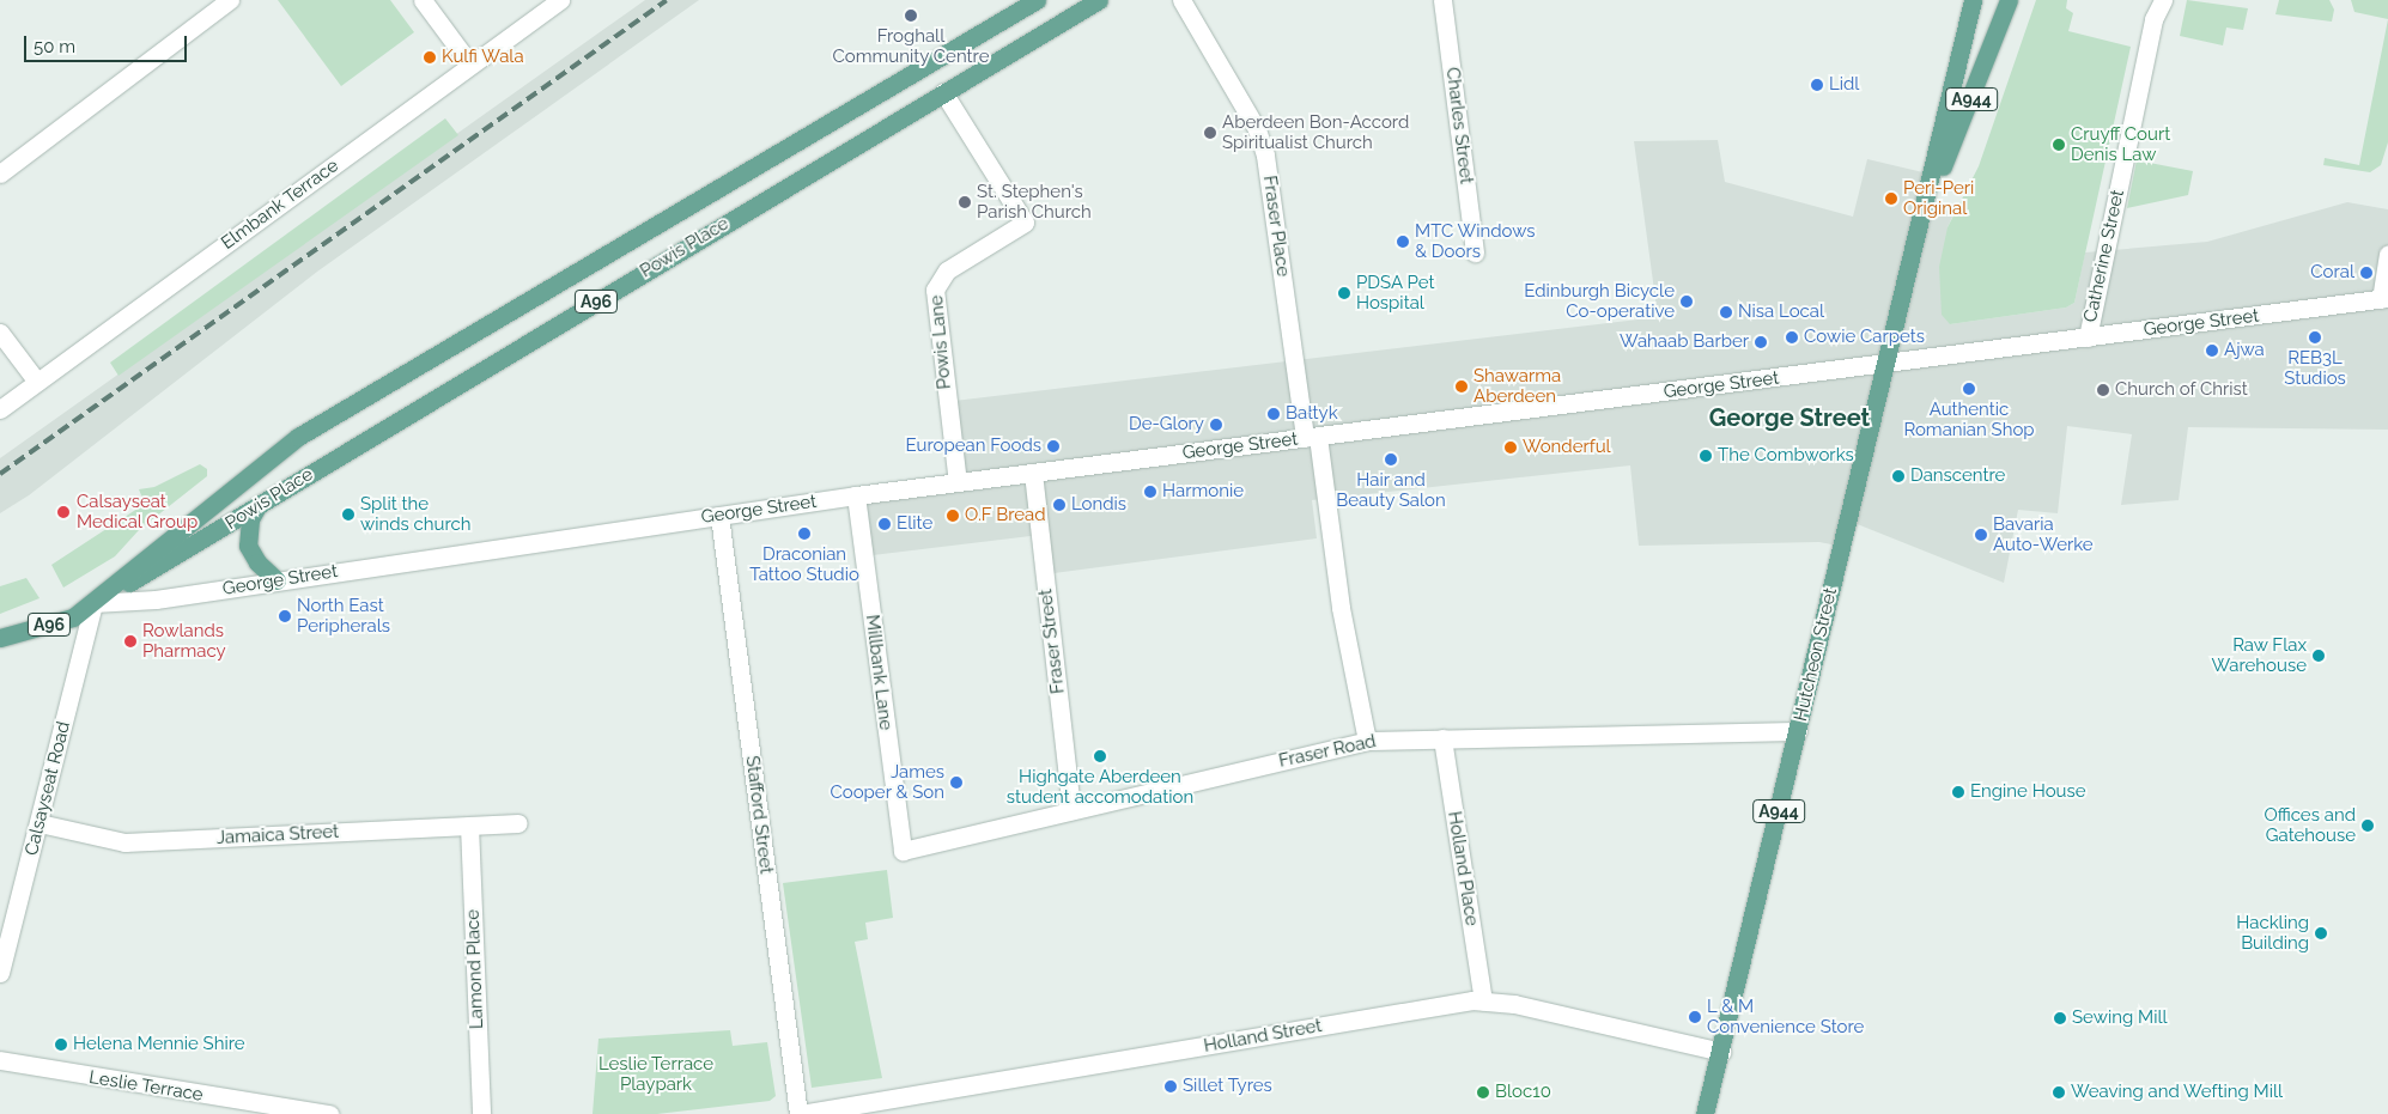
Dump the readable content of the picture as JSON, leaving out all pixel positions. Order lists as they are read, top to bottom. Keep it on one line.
{"streets":{"main road":["A944","Powis Place","A96","Hutcheon Street"],"street":["Charles Street","Elmbank Terrace","Fraser Place","Catherine Street","George Street","Powis Lane","Fraser Street","Millbank Lane","Fraser Road","Calsayseat Road","Stafford Street","Jamaica Street","Holland Place","Lamond Place","Holland Street","Leslie Terrace"]},"crossings":[["Fraser Place","George Street"],["Fraser Place","Fraser Road"],["Powis Place","A96"],["Powis Place","George Street"],["Powis Place","Powis Lane"],["Powis Place","Calsayseat Road"],["Catherine Street","George Street"],["A96","George Street"],["A96","Calsayseat Road"],["George Street","Powis Lane"],["George Street","Fraser Street"],["George Street","Hutcheon Street"],["George Street","Millbank Lane"],["George Street","Calsayseat Road"],["George Street","Stafford Street"],["Fraser Street","Fraser Road"],["Hutcheon Street","Fraser Road"],["Hutcheon Street","Holland Street"],["Millbank Lane","Fraser Road"],["Fraser Road","Holland Place"],["Calsayseat Road","Jamaica Street"],["Stafford Street","Holland Street"],["Jamaica Street","Lamond Place"],["Holland Place","Holland Street"]],"districts":["George Street"],"parks":["Leslie Terrace Playpark"],"places":["Froghall Community Centre","Kulfi Wala","Lidl","Aberdeen Bon-Accord Spiritualist Church","Cruyff Court Denis Law","Peri-Peri Original","St. Stephen's Parish Church","MTC Windows & Doors","Coral","PDSA Pet Hospital","Edinburgh Bicycle Co-operative","Nisa Local","Cowie Carpets","REB3L Studios","Wahaab Barber","Ajwa","Shawarma Aberdeen","Authentic Romanian Shop","Church of Christ","Bałtyk","De-Glory","European Foods","Wonderful","The Combworks","Hair and Beauty Salon","Danscentre","Harmonie","Londis","Calsayseat Medical Group","Split the winds church","O.F Bread","Elite","Draconian Tattoo Studio","Bavaria Auto-Werke","North East Peripherals","Rowlands Pharmacy","Raw Flax Warehouse","Highgate Aberdeen student accomodation","James Cooper & Son","Engine House","Offices and Gatehouse","Hackling Building","L & M Convenience Store","Sewing Mill","Helena Mennie Shire","Sillet Tyres","Bloc10","Weaving and Wefting Mill"],"scale_bar":"50 m"}
